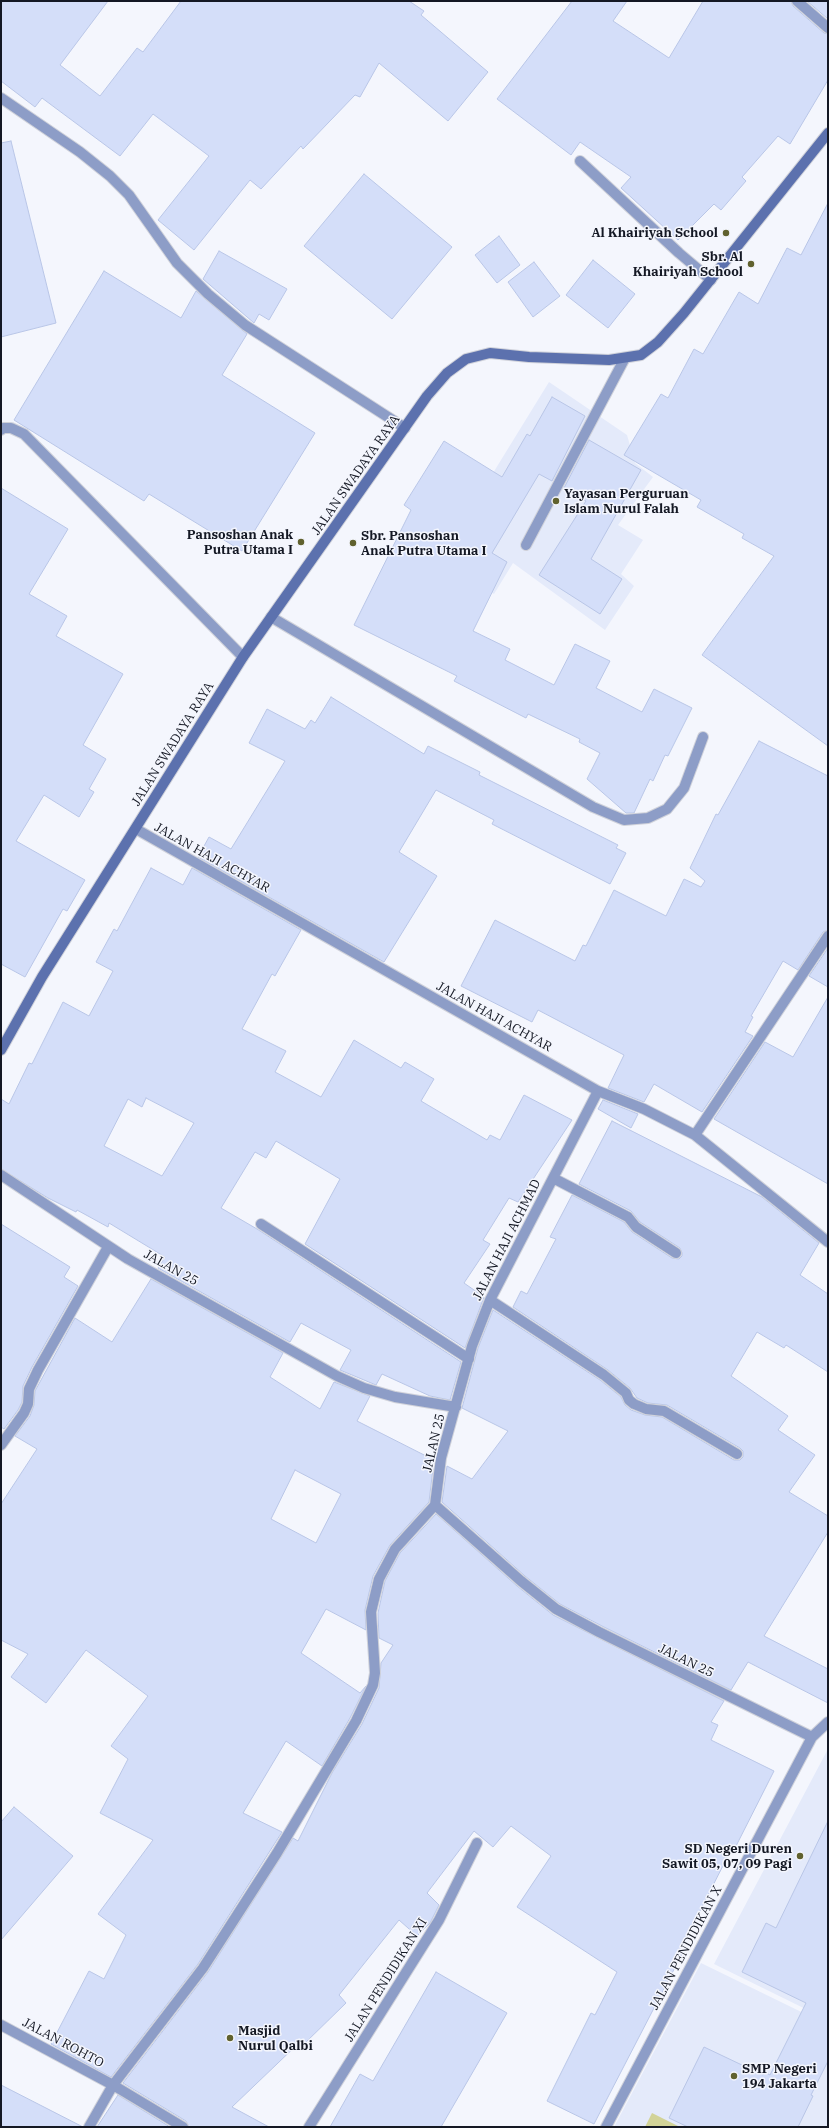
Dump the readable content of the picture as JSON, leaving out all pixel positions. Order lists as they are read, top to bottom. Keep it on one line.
{"streets":{"street":["JALAN SWADAYA RAYA","JALAN HAJI ACHYAR","JALAN HAJI ACHMAD","JALAN 25","JALAN PENDIDIKAN X","JALAN PENDIDIKAN XI","JALAN ROHTO"]},"crossings":[["JALAN SWADAYA RAYA","JALAN HAJI ACHYAR"],["JALAN HAJI ACHYAR","JALAN HAJI ACHMAD"],["JALAN HAJI ACHMAD","JALAN 25"],["JALAN 25","JALAN PENDIDIKAN X"]],"places":["Al Khairiyah School","Sbr. Al Khairiyah School","Yayasan Perguruan Islam Nurul Falah","Pansoshan Anak Putra Utama I","Sbr. Pansoshan Anak Putra Utama I","SD Negeri Duren Sawit 05, 07, 09 Pagi","Masjid Nurul Qalbi","SMP Negeri 194 Jakarta"]}
